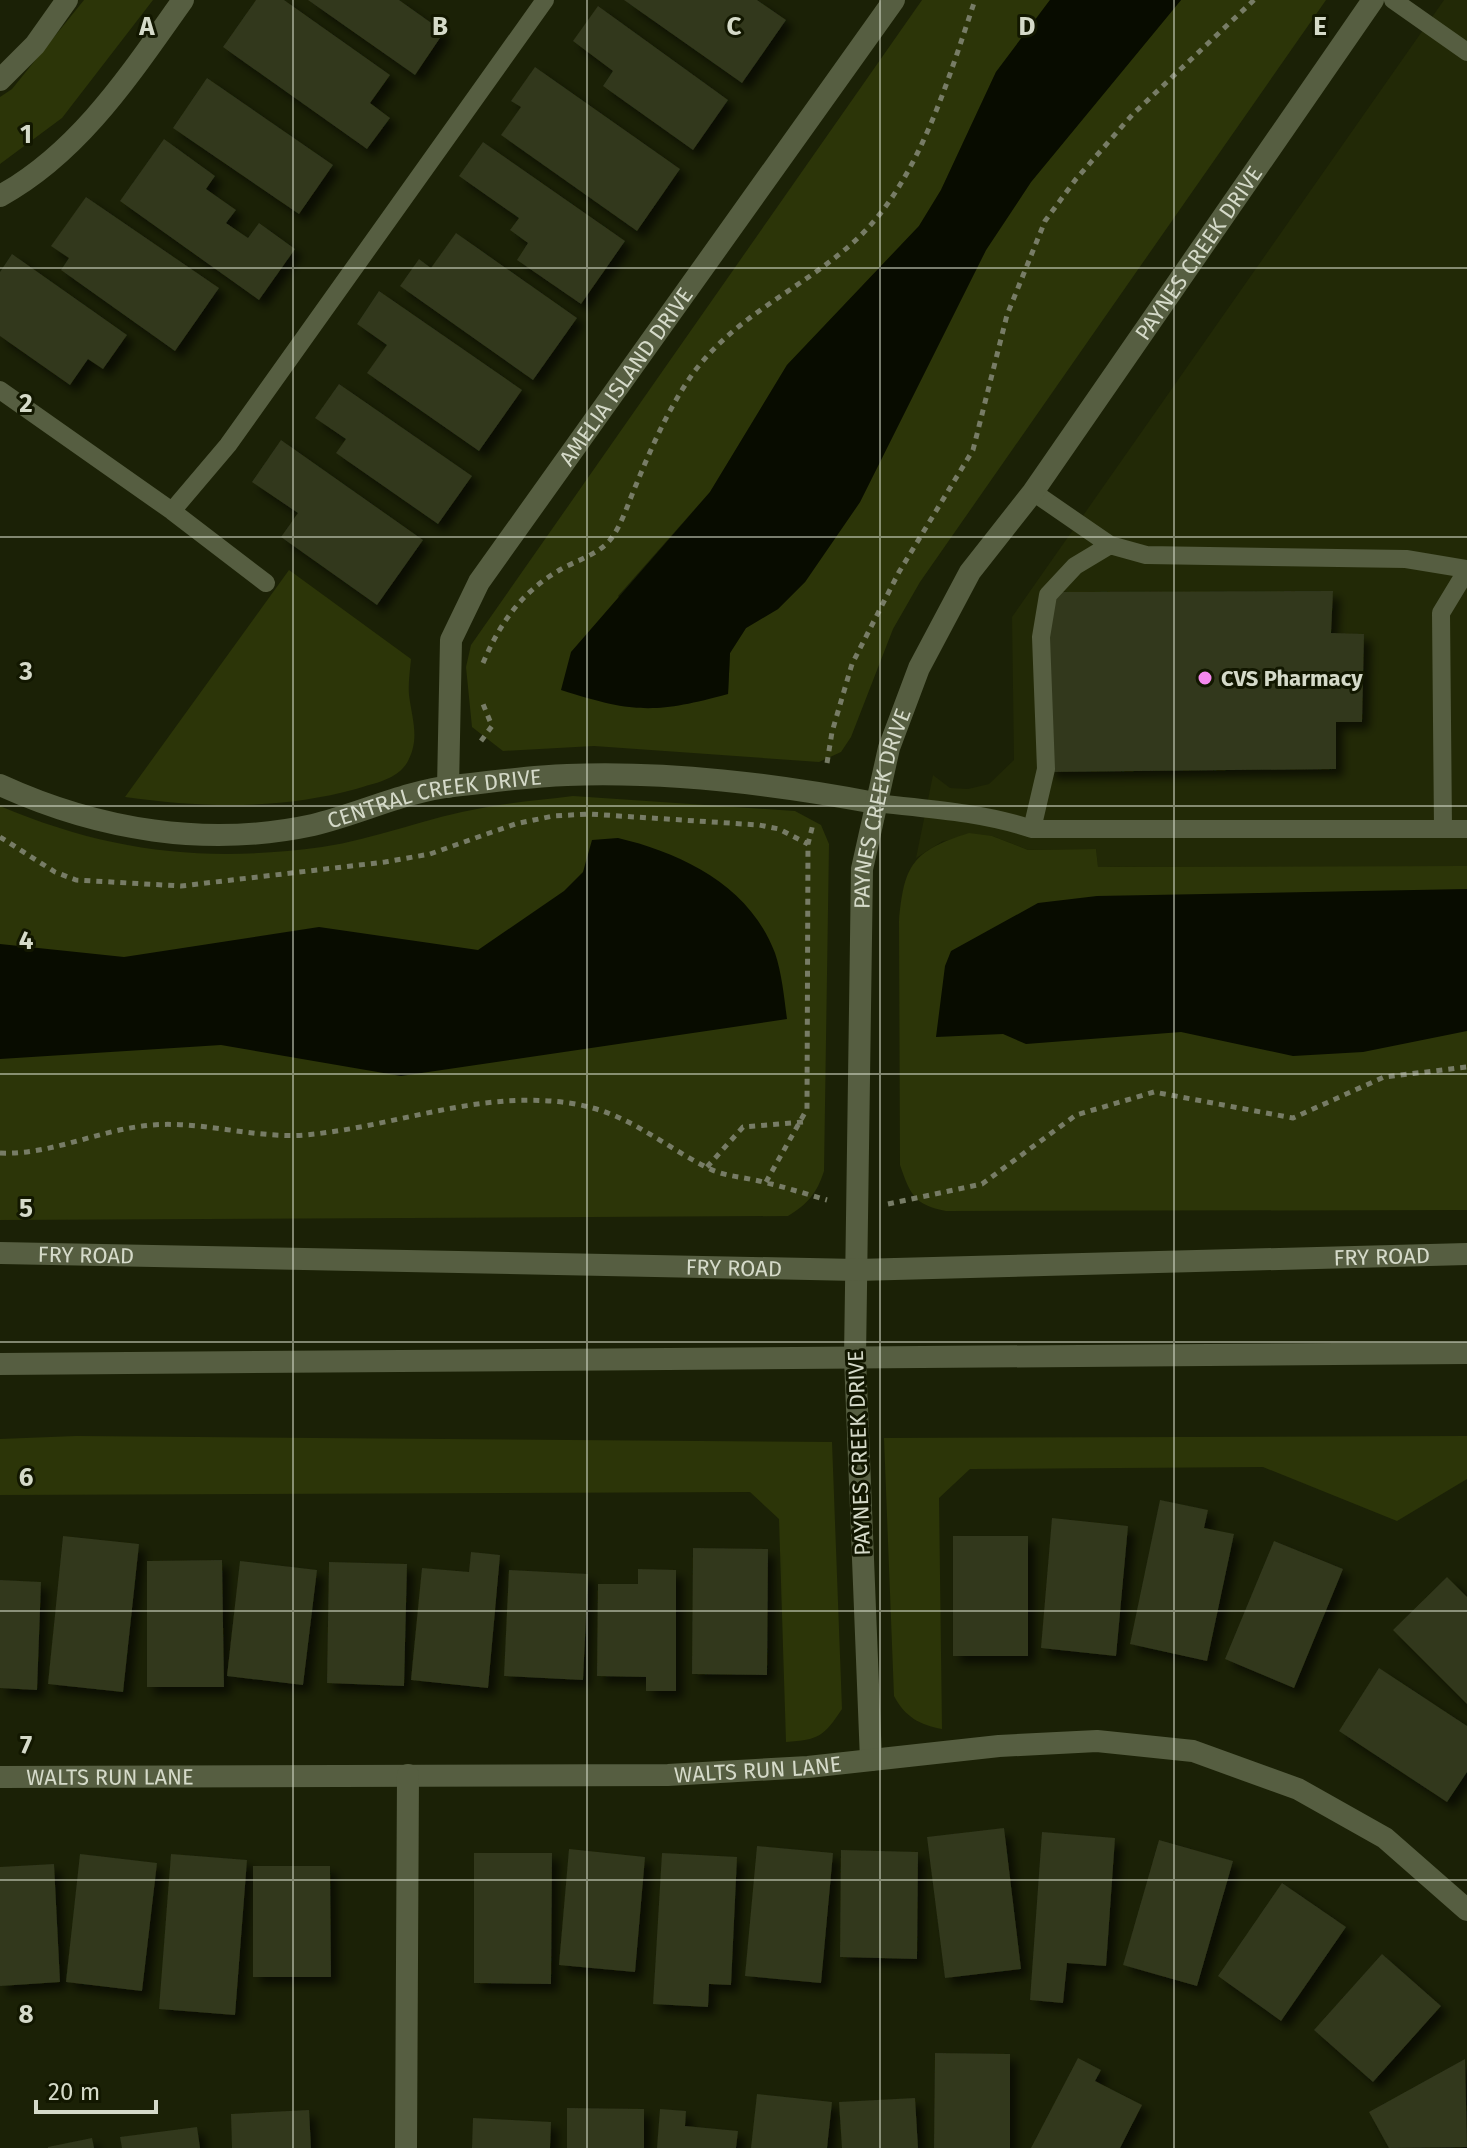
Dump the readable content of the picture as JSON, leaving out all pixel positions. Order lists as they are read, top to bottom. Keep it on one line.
{"streets":{"street":["PAYNES CREEK DRIVE","AMELIA ISLAND DRIVE","CENTRAL CREEK DRIVE","FRY ROAD","WALTS RUN LANE"]},"crossings":[["PAYNES CREEK DRIVE","CENTRAL CREEK DRIVE"],["PAYNES CREEK DRIVE","FRY ROAD"],["PAYNES CREEK DRIVE","WALTS RUN LANE"],["AMELIA ISLAND DRIVE","CENTRAL CREEK DRIVE"]],"places":["CVS Pharmacy"],"scale_bar":"20 m","grid":{"columns":["A","B","C","D","E"],"rows":["1","2","3","4","5","6","7","8"]}}
